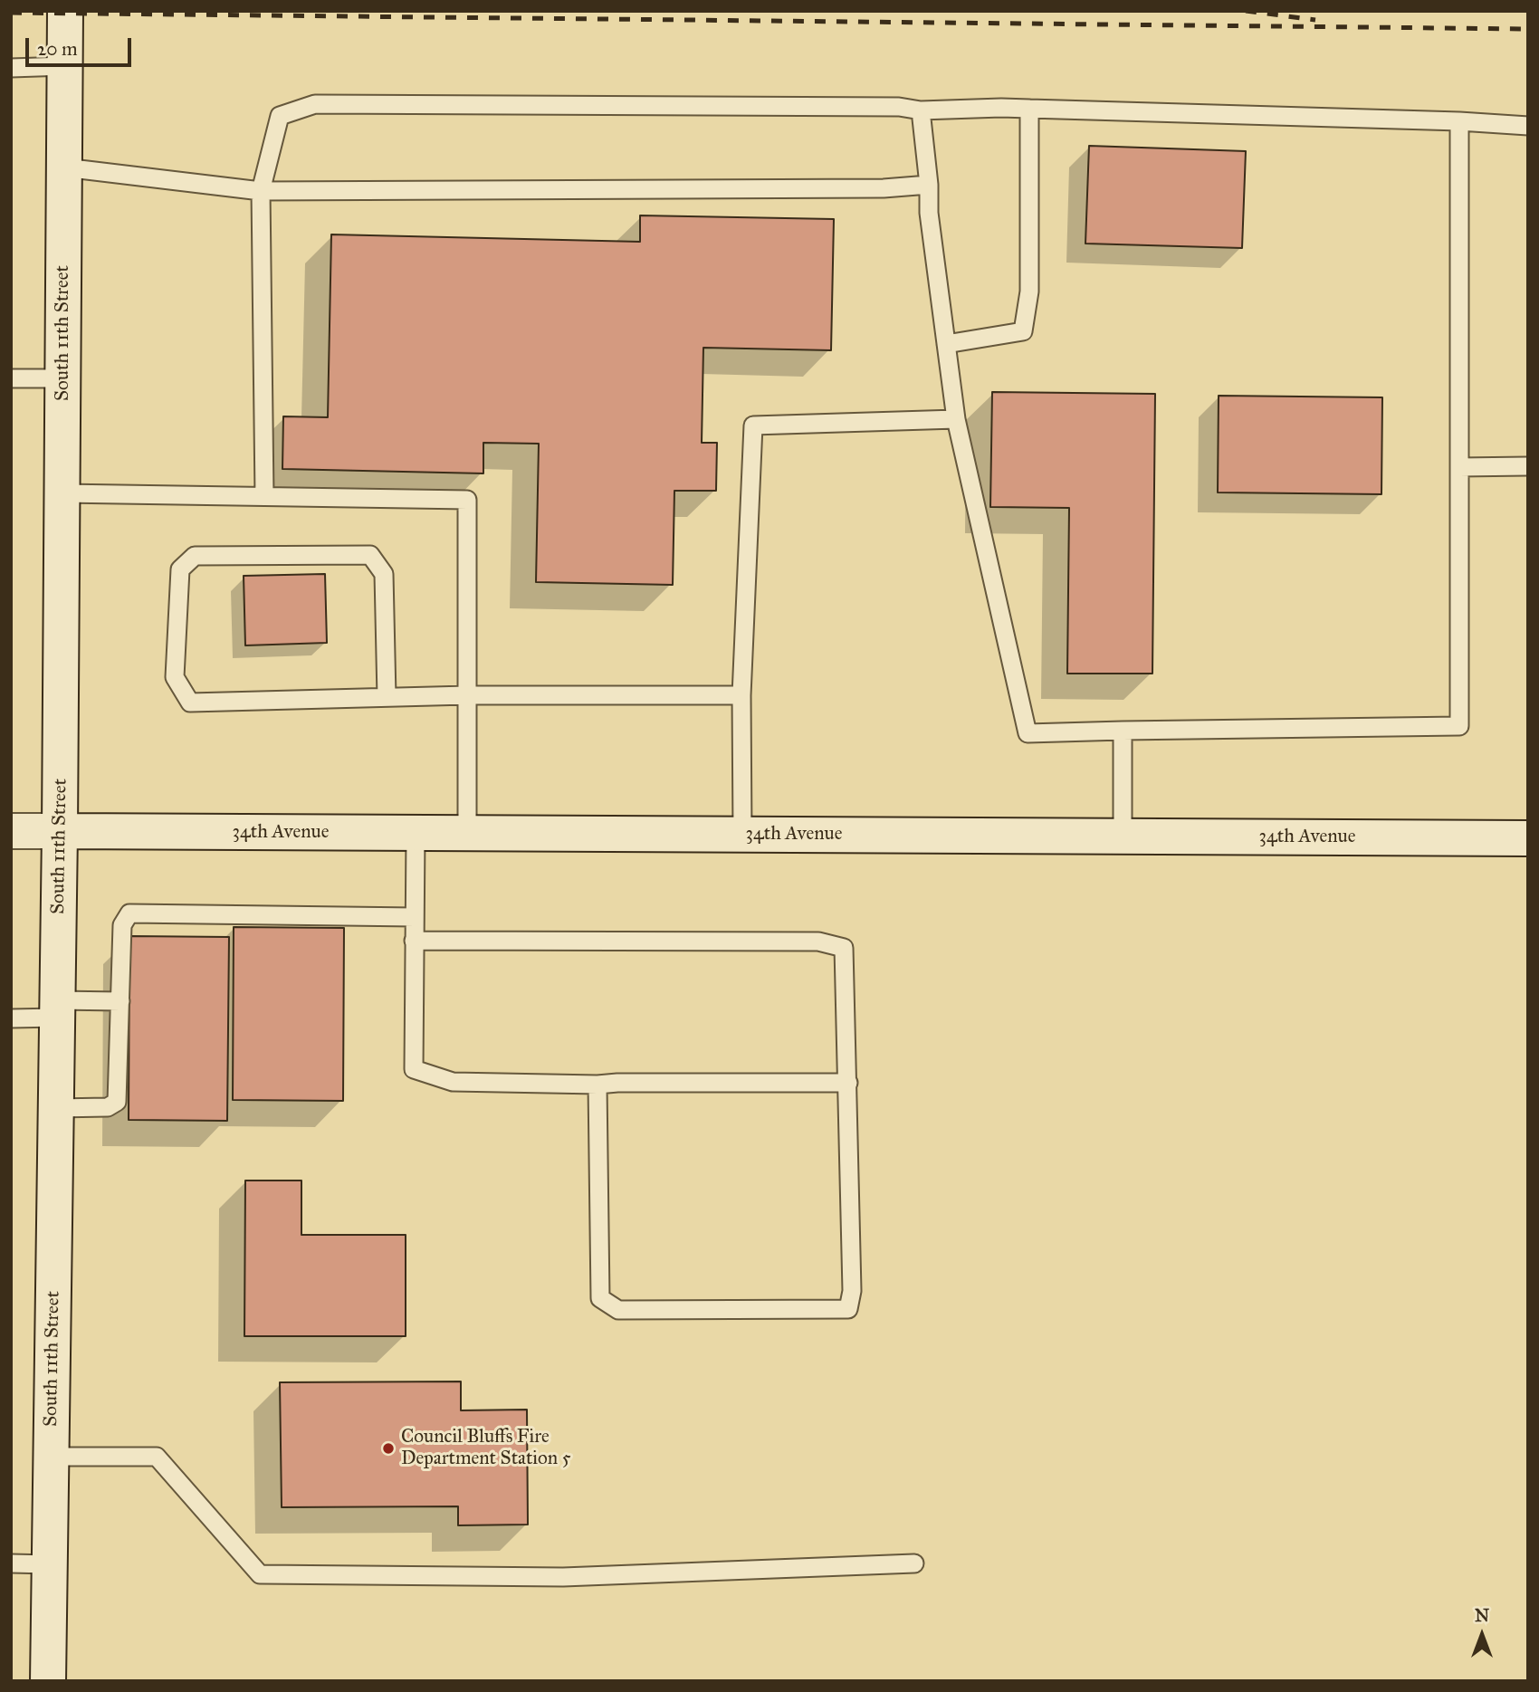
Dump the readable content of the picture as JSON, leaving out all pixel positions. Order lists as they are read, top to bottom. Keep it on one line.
{"streets":{"street":["South 11th Street","34th Avenue"]},"crossings":[["South 11th Street","34th Avenue"]],"places":["Council Bluffs Fire Department Station 5"],"scale_bar":"20 m","north":"top"}
